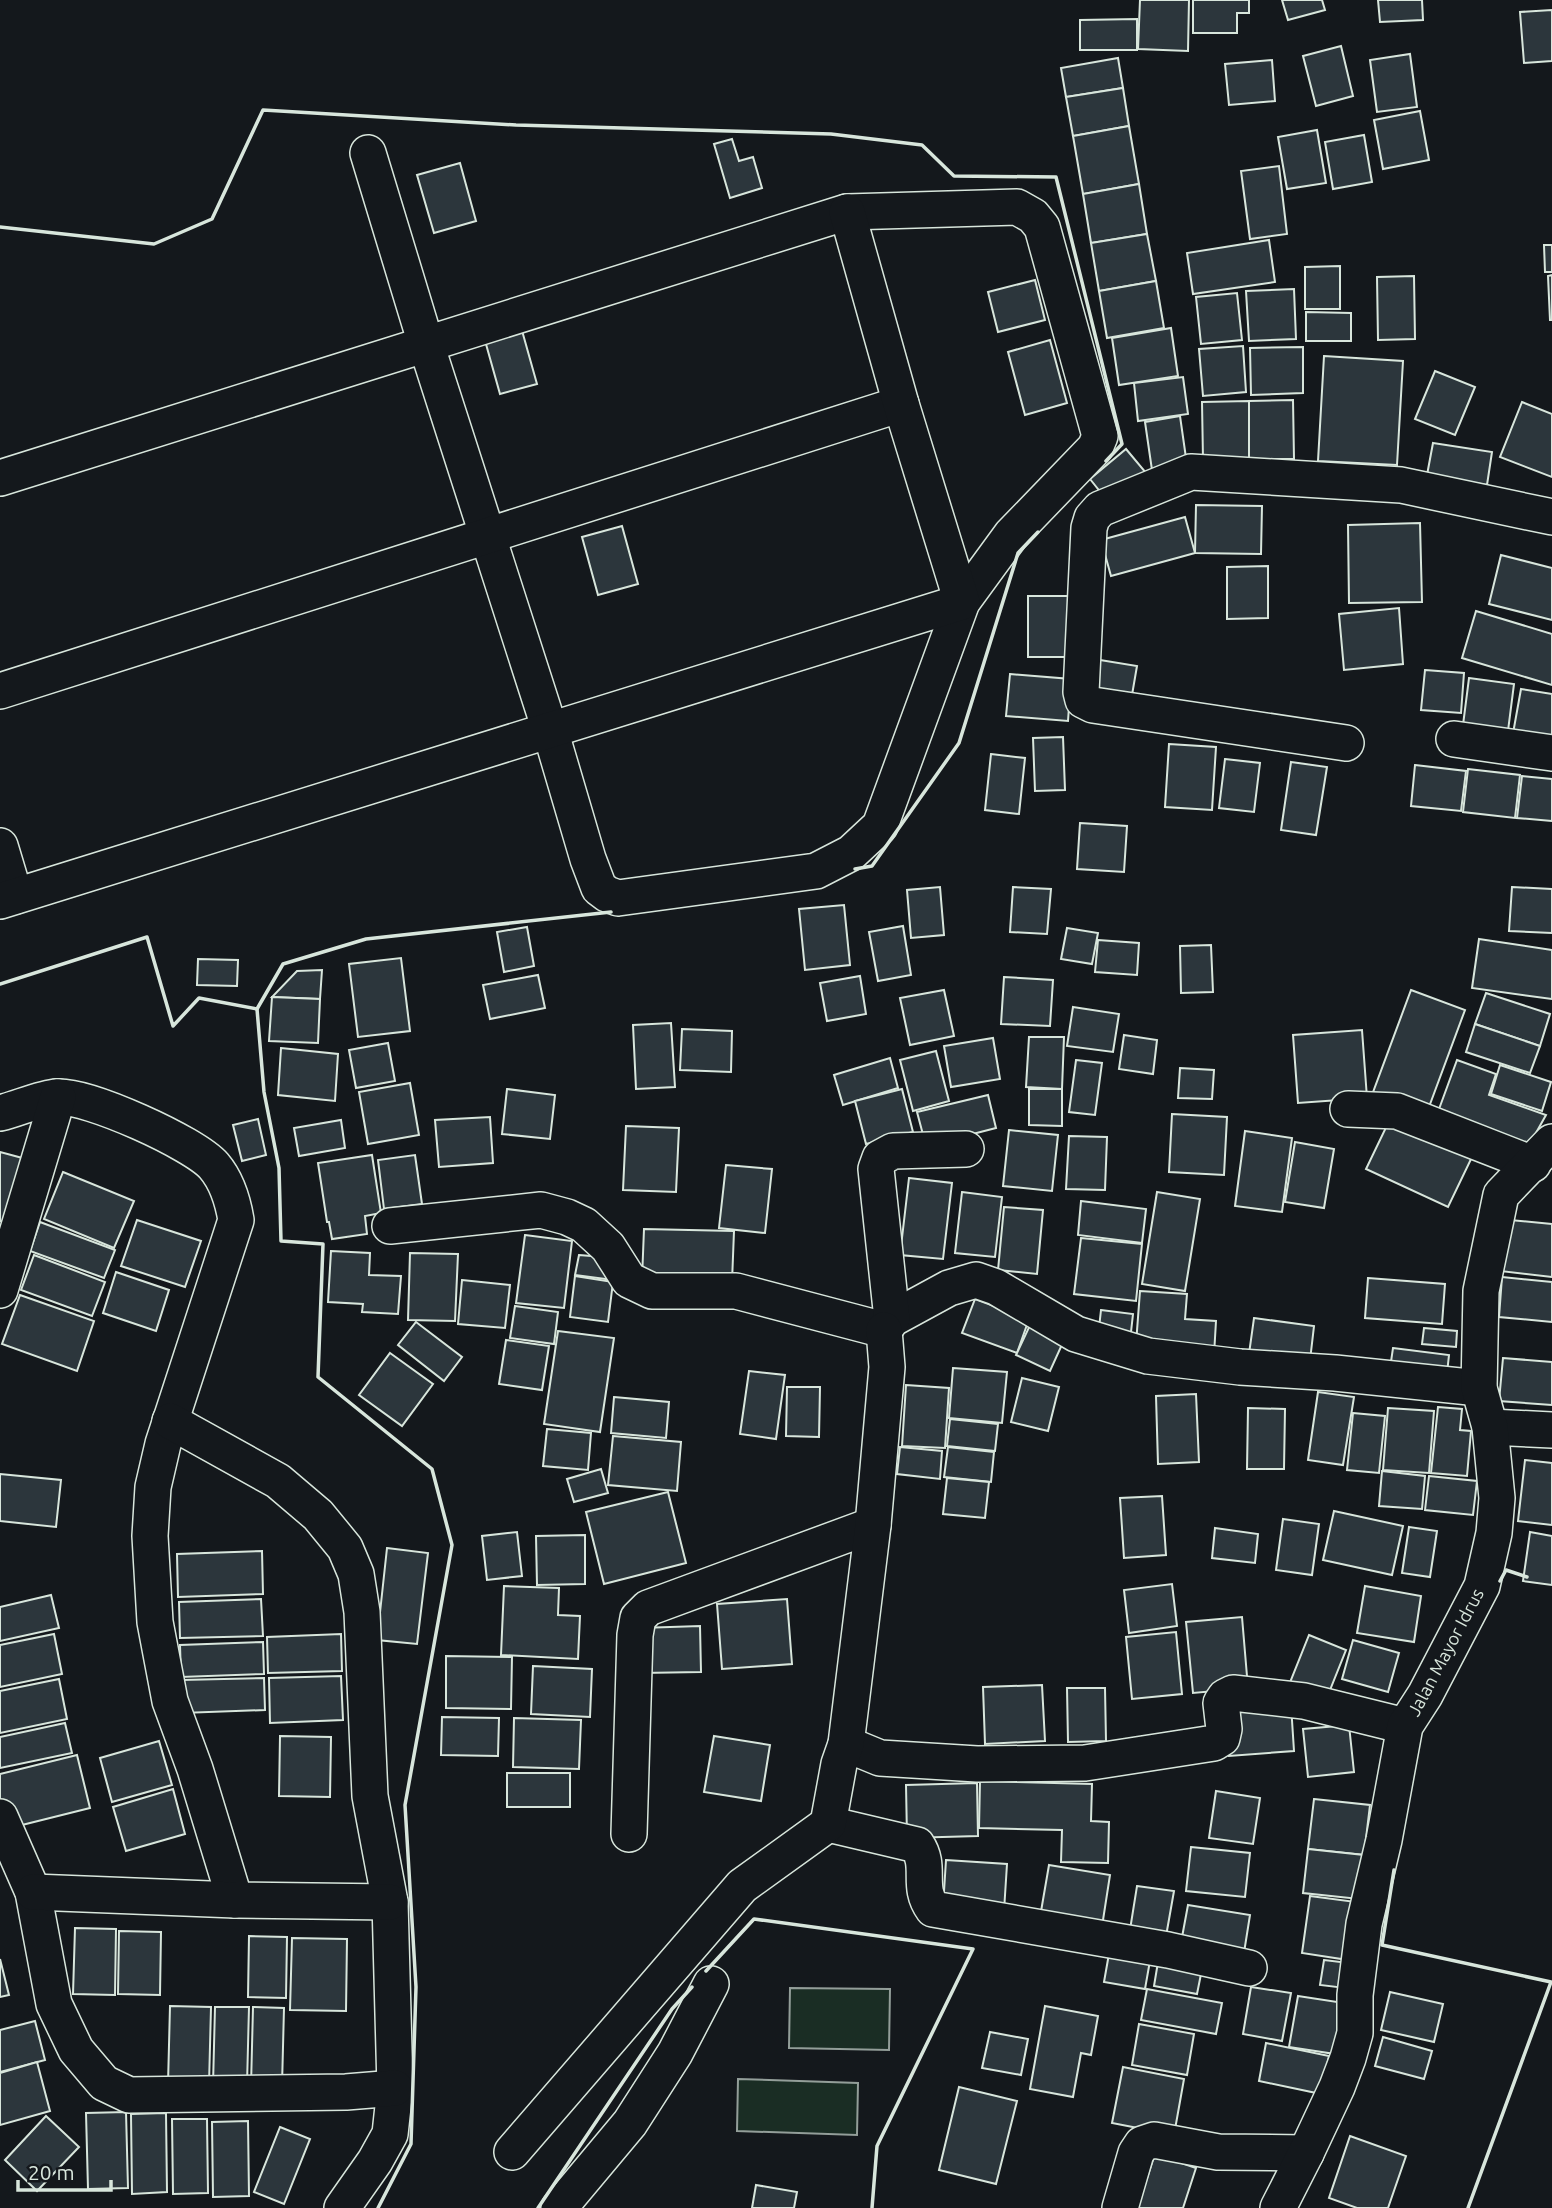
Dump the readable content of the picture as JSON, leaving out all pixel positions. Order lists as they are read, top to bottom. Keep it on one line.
{"streets":{"street":["Jalan Mayor Idrus"]},"scale_bar":"20 m"}
